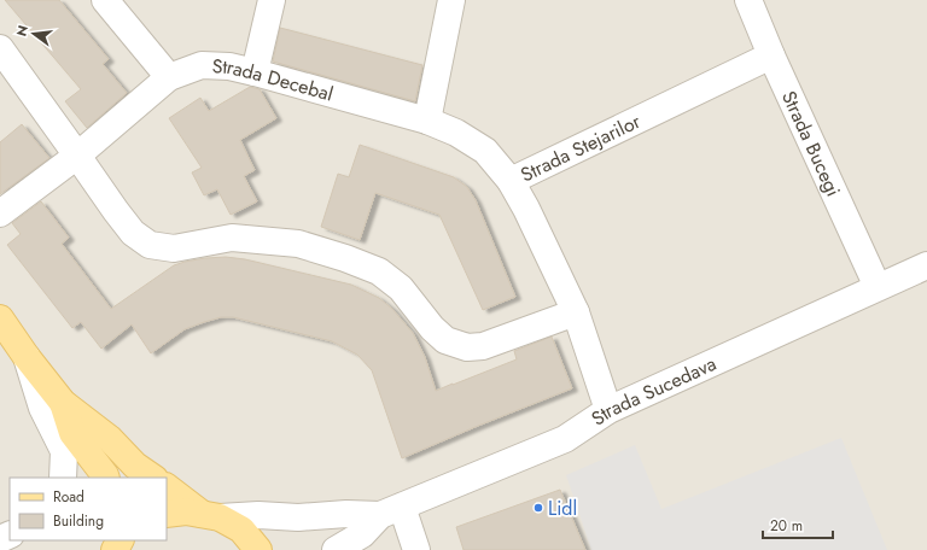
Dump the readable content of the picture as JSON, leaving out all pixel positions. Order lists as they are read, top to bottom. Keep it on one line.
{"streets":{"street":["Strada Decebal","Strada Bucegi","Strada Stejarilor","Strada Sucedava"]},"crossings":[["Strada Decebal","Strada Stejarilor"],["Strada Bucegi","Strada Stejarilor"],["Strada Bucegi","Strada Sucedava"],["Strada Stejarilor","Strada Sucedava"]],"places":["Lidl"],"legend":["Road","Building"],"scale_bar":"20 m","north":"left"}
